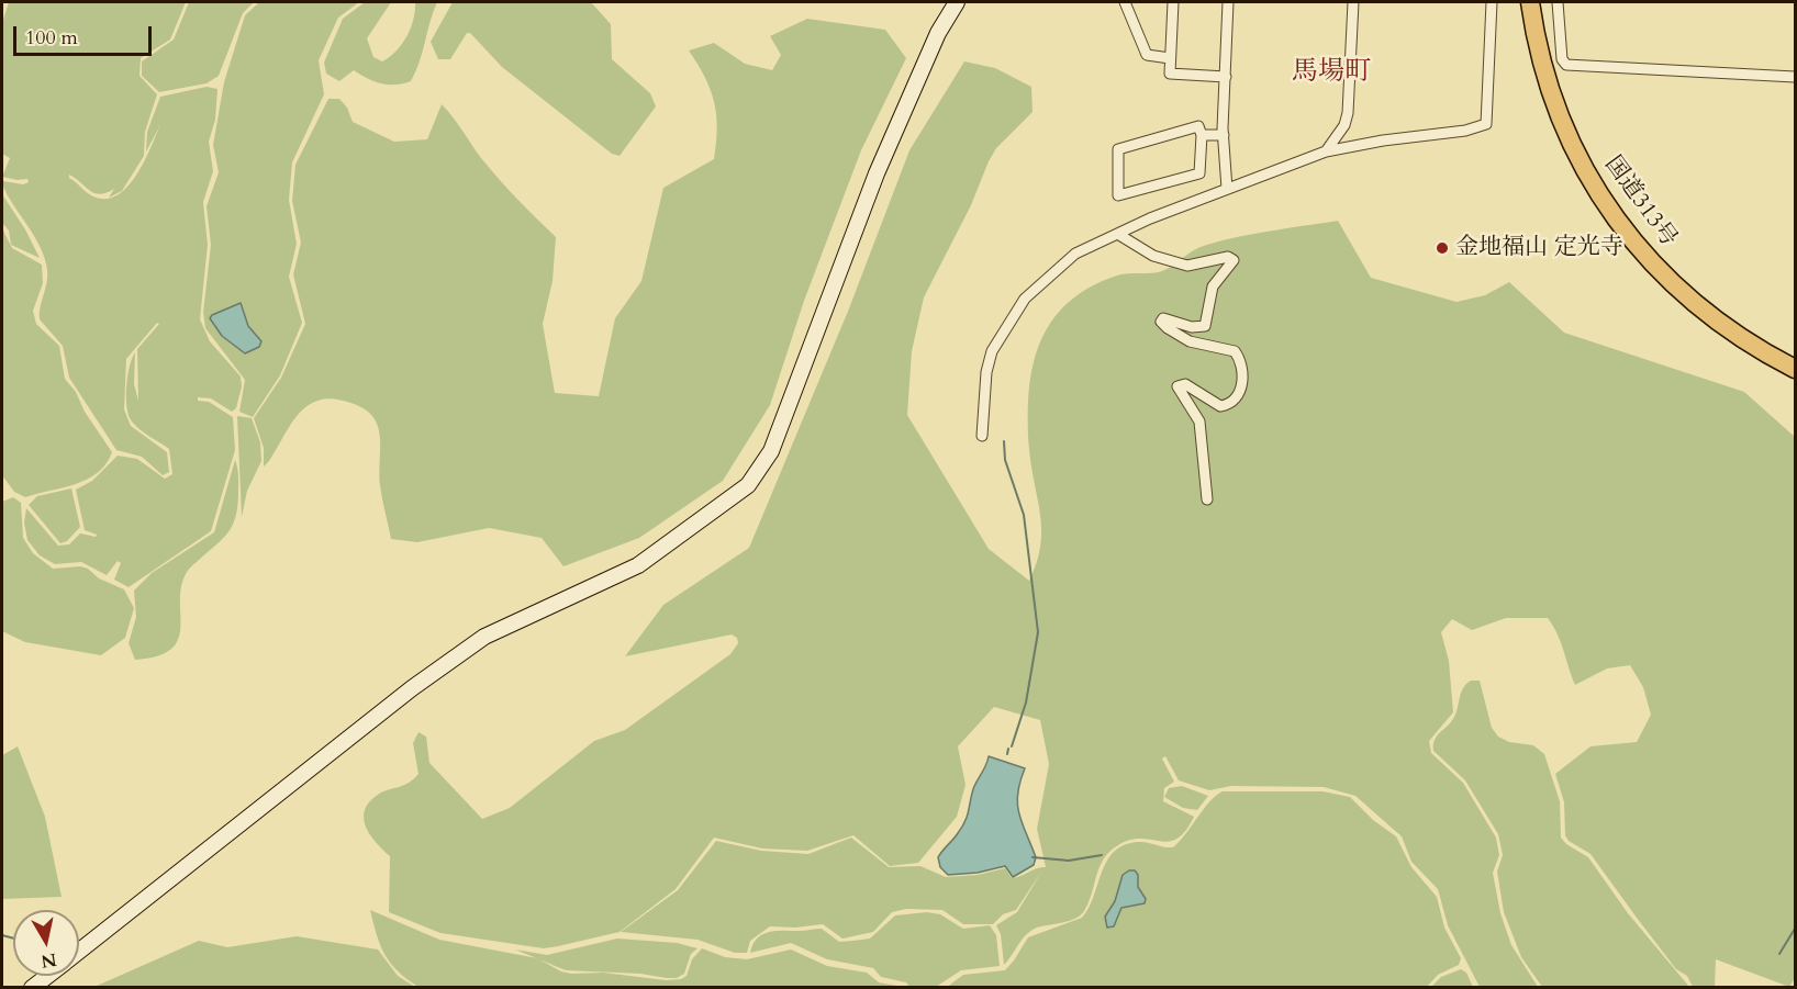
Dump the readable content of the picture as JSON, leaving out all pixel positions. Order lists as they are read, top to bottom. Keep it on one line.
{"streets":{"highway":["国道313号"]},"districts":["馬場町"],"places":["金地福山 定光寺"],"scale_bar":"100 m","north":"bottom"}
